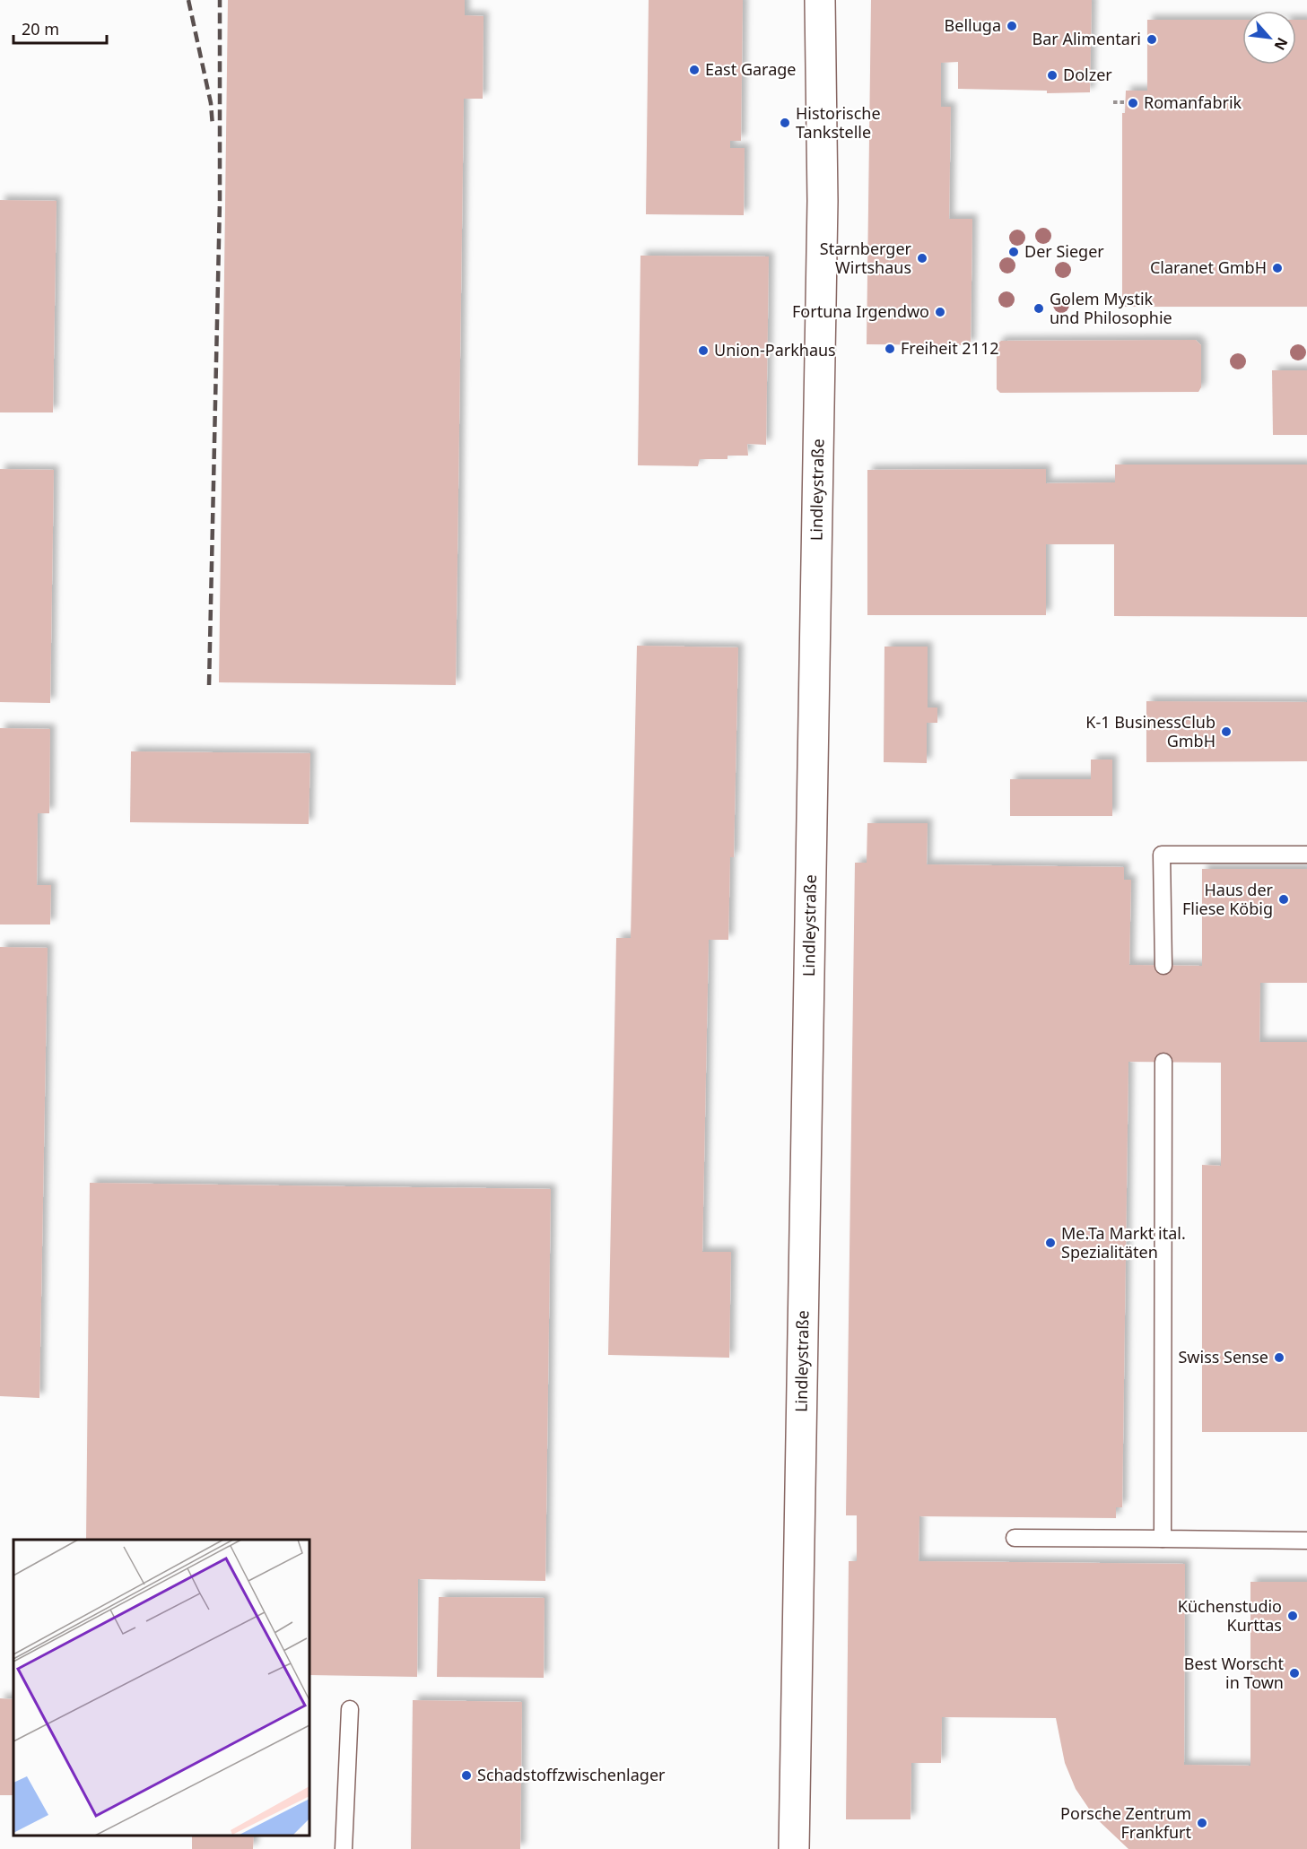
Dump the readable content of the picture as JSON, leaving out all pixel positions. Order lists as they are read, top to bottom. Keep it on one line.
{"streets":{"street":["Lindleystraße"]},"places":["Belluga","Bar Alimentari","East Garage","Dolzer","Romanfabrik","Historische Tankstelle","Der Sieger","Starnberger Wirtshaus","Claranet GmbH","Golem Mystik und Philosophie","Fortuna Irgendwo","Freiheit 2112","Union-Parkhaus","K-1 BusinessClub GmbH","Haus der Fliese Köbig","Me.Ta Markt ital. Spezialitäten","Swiss Sense","Küchenstudio Kurttas","Best Worscht in Town","Schadstoffzwischenlager","Porsche Zentrum Frankfurt"],"scale_bar":"20 m","north":"bottom right"}
